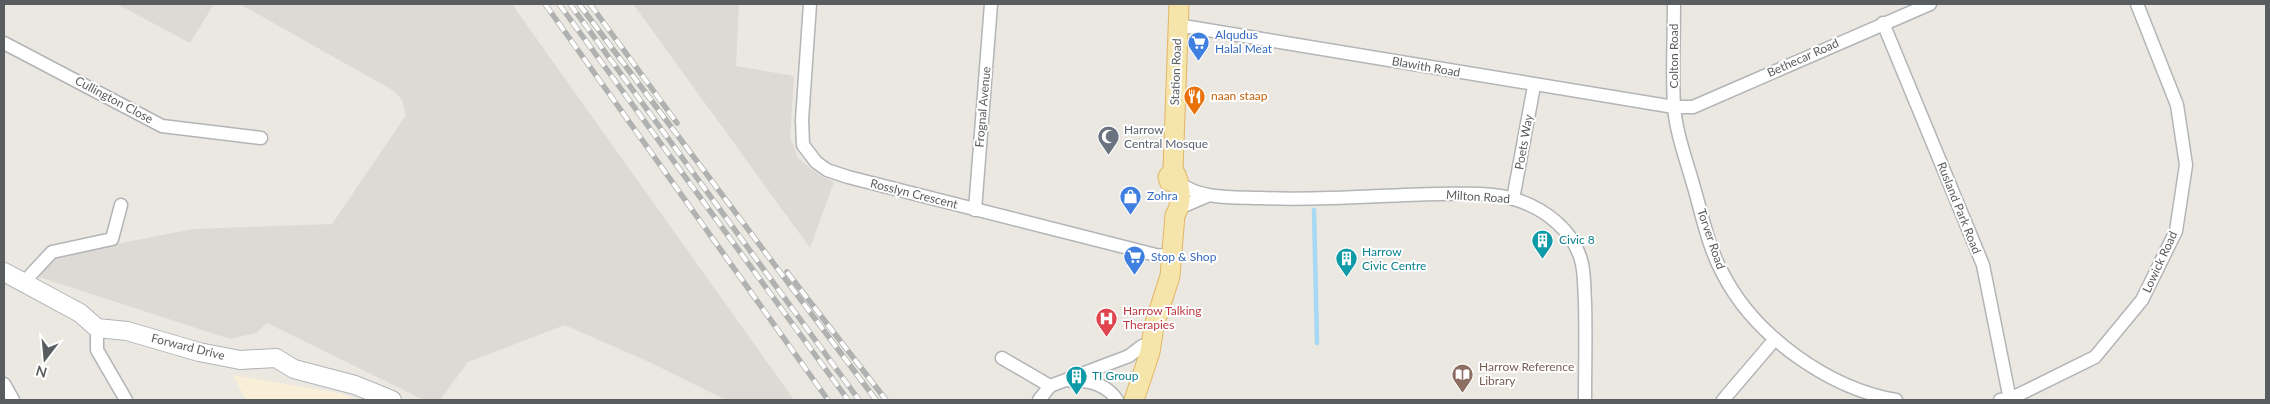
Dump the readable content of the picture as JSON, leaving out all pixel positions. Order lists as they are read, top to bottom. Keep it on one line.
{"streets":{"main road":["Station Road"],"street":["Colton Road","Bethecar Road","Blawith Road","Cullington Close","Frognal Avenue","Poets Way","Rosslyn Crescent","Milton Road","Rusland Park Road","Torver Road","Lowick Road","Forward Drive"]},"crossings":[["Colton Road","Bethecar Road"],["Colton Road","Blawith Road"],["Colton Road","Torver Road"],["Bethecar Road","Blawith Road"],["Bethecar Road","Rusland Park Road"],["Bethecar Road","Torver Road"],["Blawith Road","Station Road"],["Blawith Road","Poets Way"],["Blawith Road","Torver Road"],["Station Road","Rosslyn Crescent"],["Station Road","Milton Road"],["Frognal Avenue","Rosslyn Crescent"],["Poets Way","Milton Road"],["Rusland Park Road","Lowick Road"]],"places":{"supermarket":["Alqudus Halal Meat","Stop & Shop"],"restaurant":["naan staap"],"mosque":["Harrow Central Mosque"],"shop":["Zohra"],"building":["Civic 8","Harrow Civic Centre","TI Group"],"hospital":["Harrow Talking Therapies"],"library":["Harrow Reference Library"]},"north":"bottom"}
